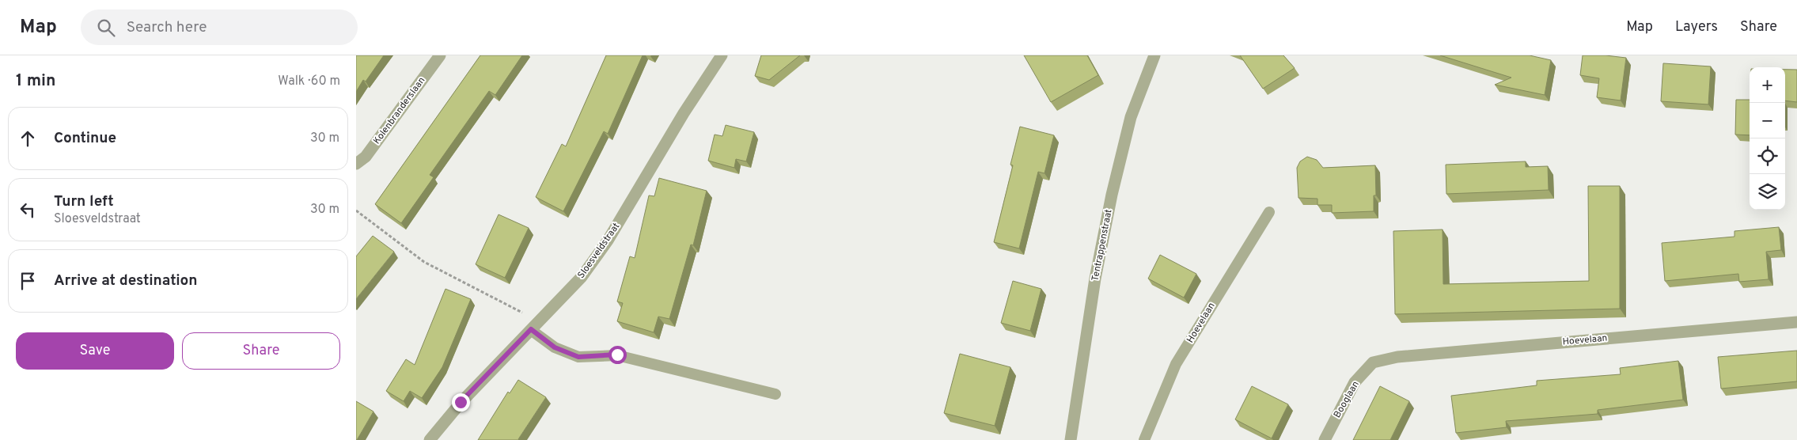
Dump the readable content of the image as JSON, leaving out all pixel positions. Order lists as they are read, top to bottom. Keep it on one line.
{"streets":{"street":["Kolenbranderslaan","Tentrappenstraat","Sloesveldstraat","Hoevelaan","Booglaan"]},"crossings":[["Hoevelaan","Booglaan"]],"page":{"header":"Map","search":"Search here","nav":["Map","Layers","Share"],"heading":["1 min","Walk · 60 m"],"map_buttons":["+","−"],"list":[["Continue","30 m"],["Turn left","Sloesveldstraat","30 m"],"Arrive at destination"],"buttons":["Save","Share"]}}
